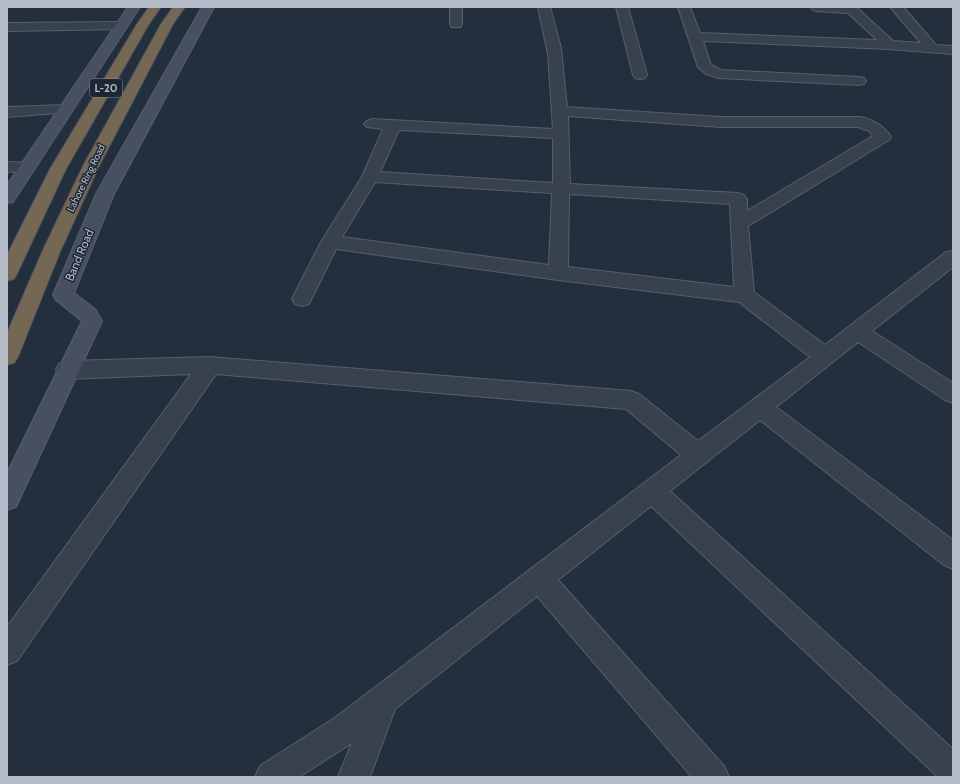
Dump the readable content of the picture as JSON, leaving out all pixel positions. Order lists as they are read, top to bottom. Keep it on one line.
{"streets":{"highway":["L-20","Lahore Ring Road"],"main road":["Band Road"]}}
